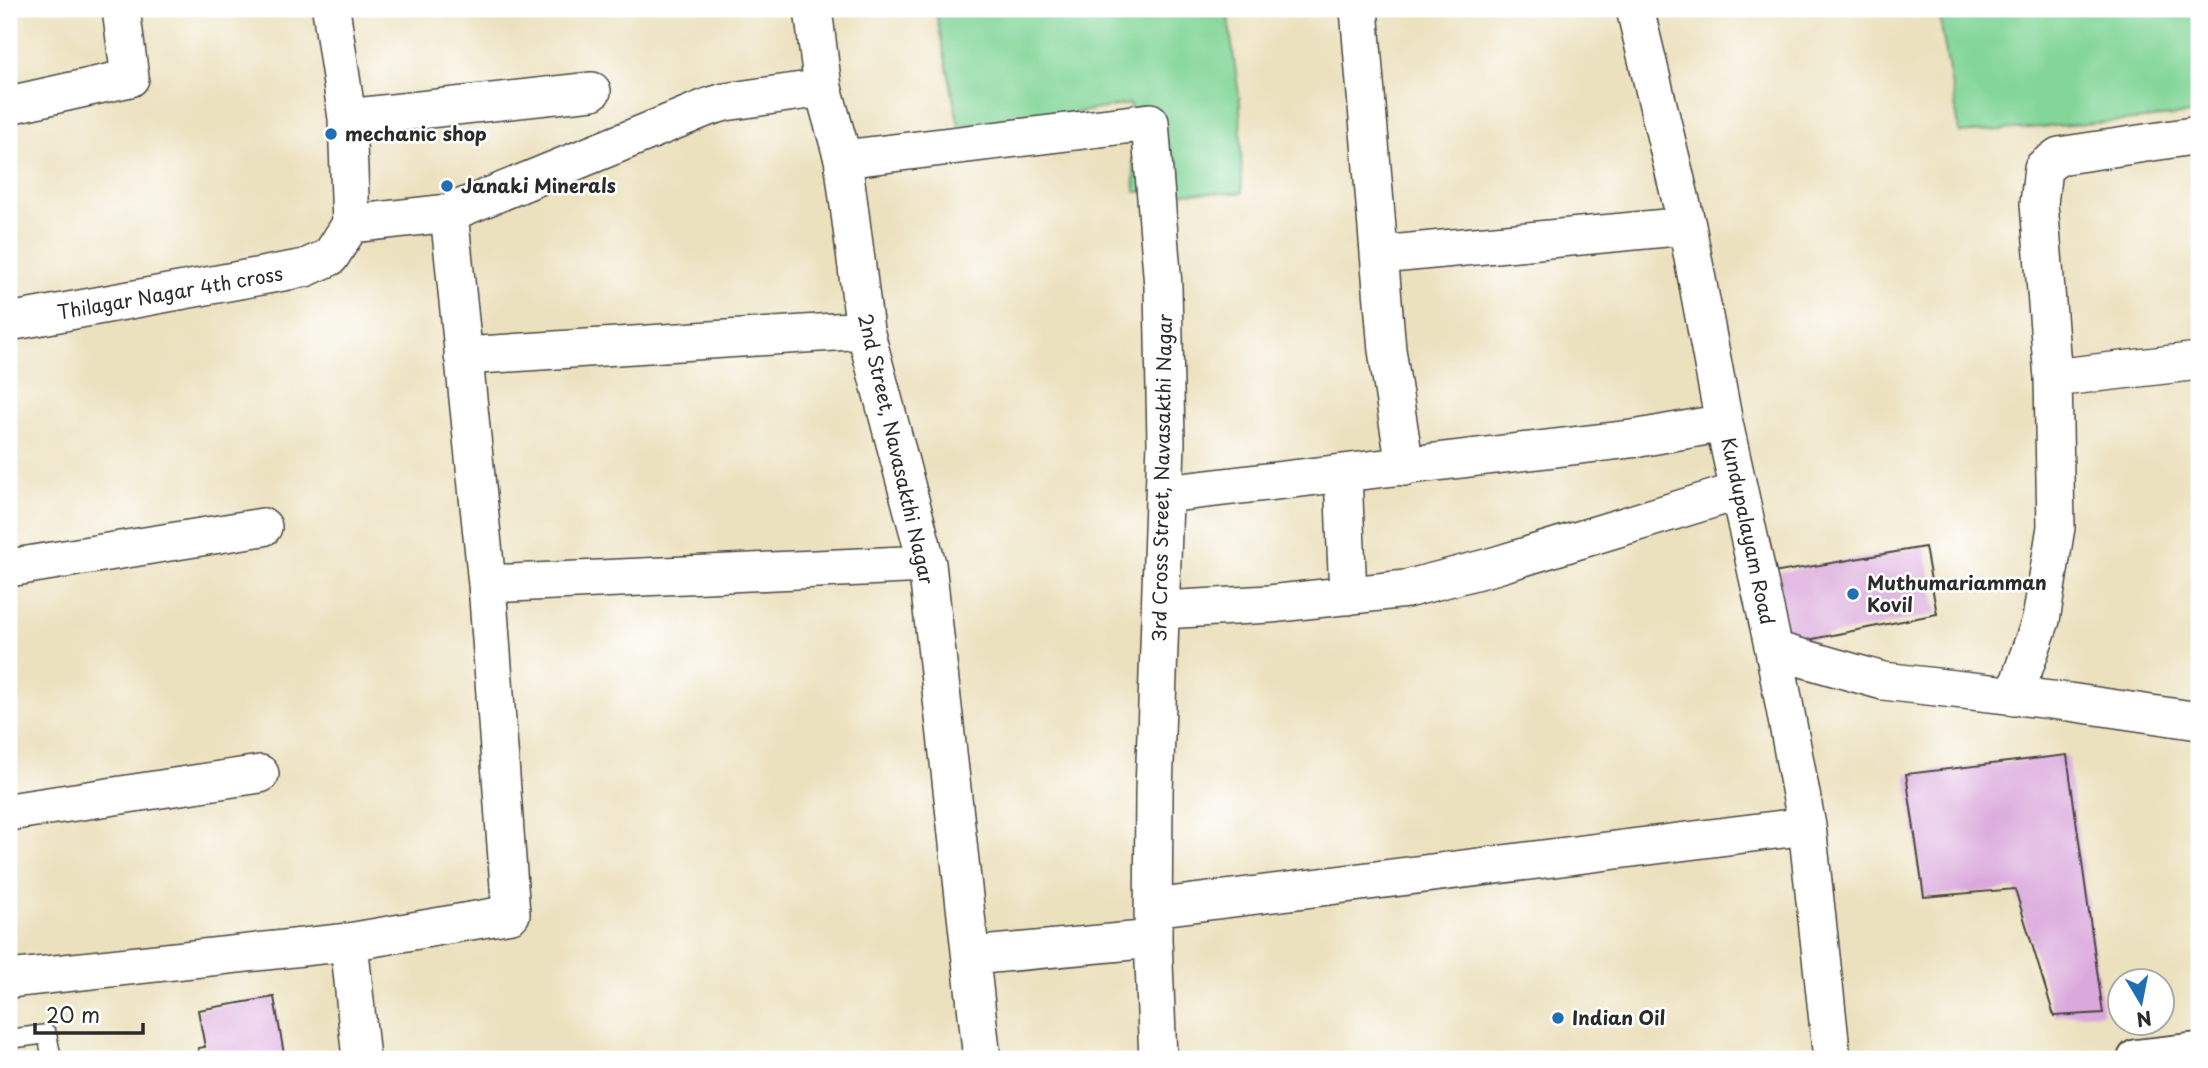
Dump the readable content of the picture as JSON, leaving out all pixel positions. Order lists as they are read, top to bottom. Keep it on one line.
{"streets":{"street":["Thilagar Nagar 4th cross","2nd Street, Navasakthi Nagar","3rd Cross Street, Navasakthi Nagar","Kundupalayam Road"]},"crossings":[["2nd Street, Navasakthi Nagar","3rd Cross Street, Navasakthi Nagar"]],"places":["mechanic shop","Janaki Minerals","Muthumariamman Kovil","Indian Oil"],"scale_bar":"20 m","north":"bottom"}
